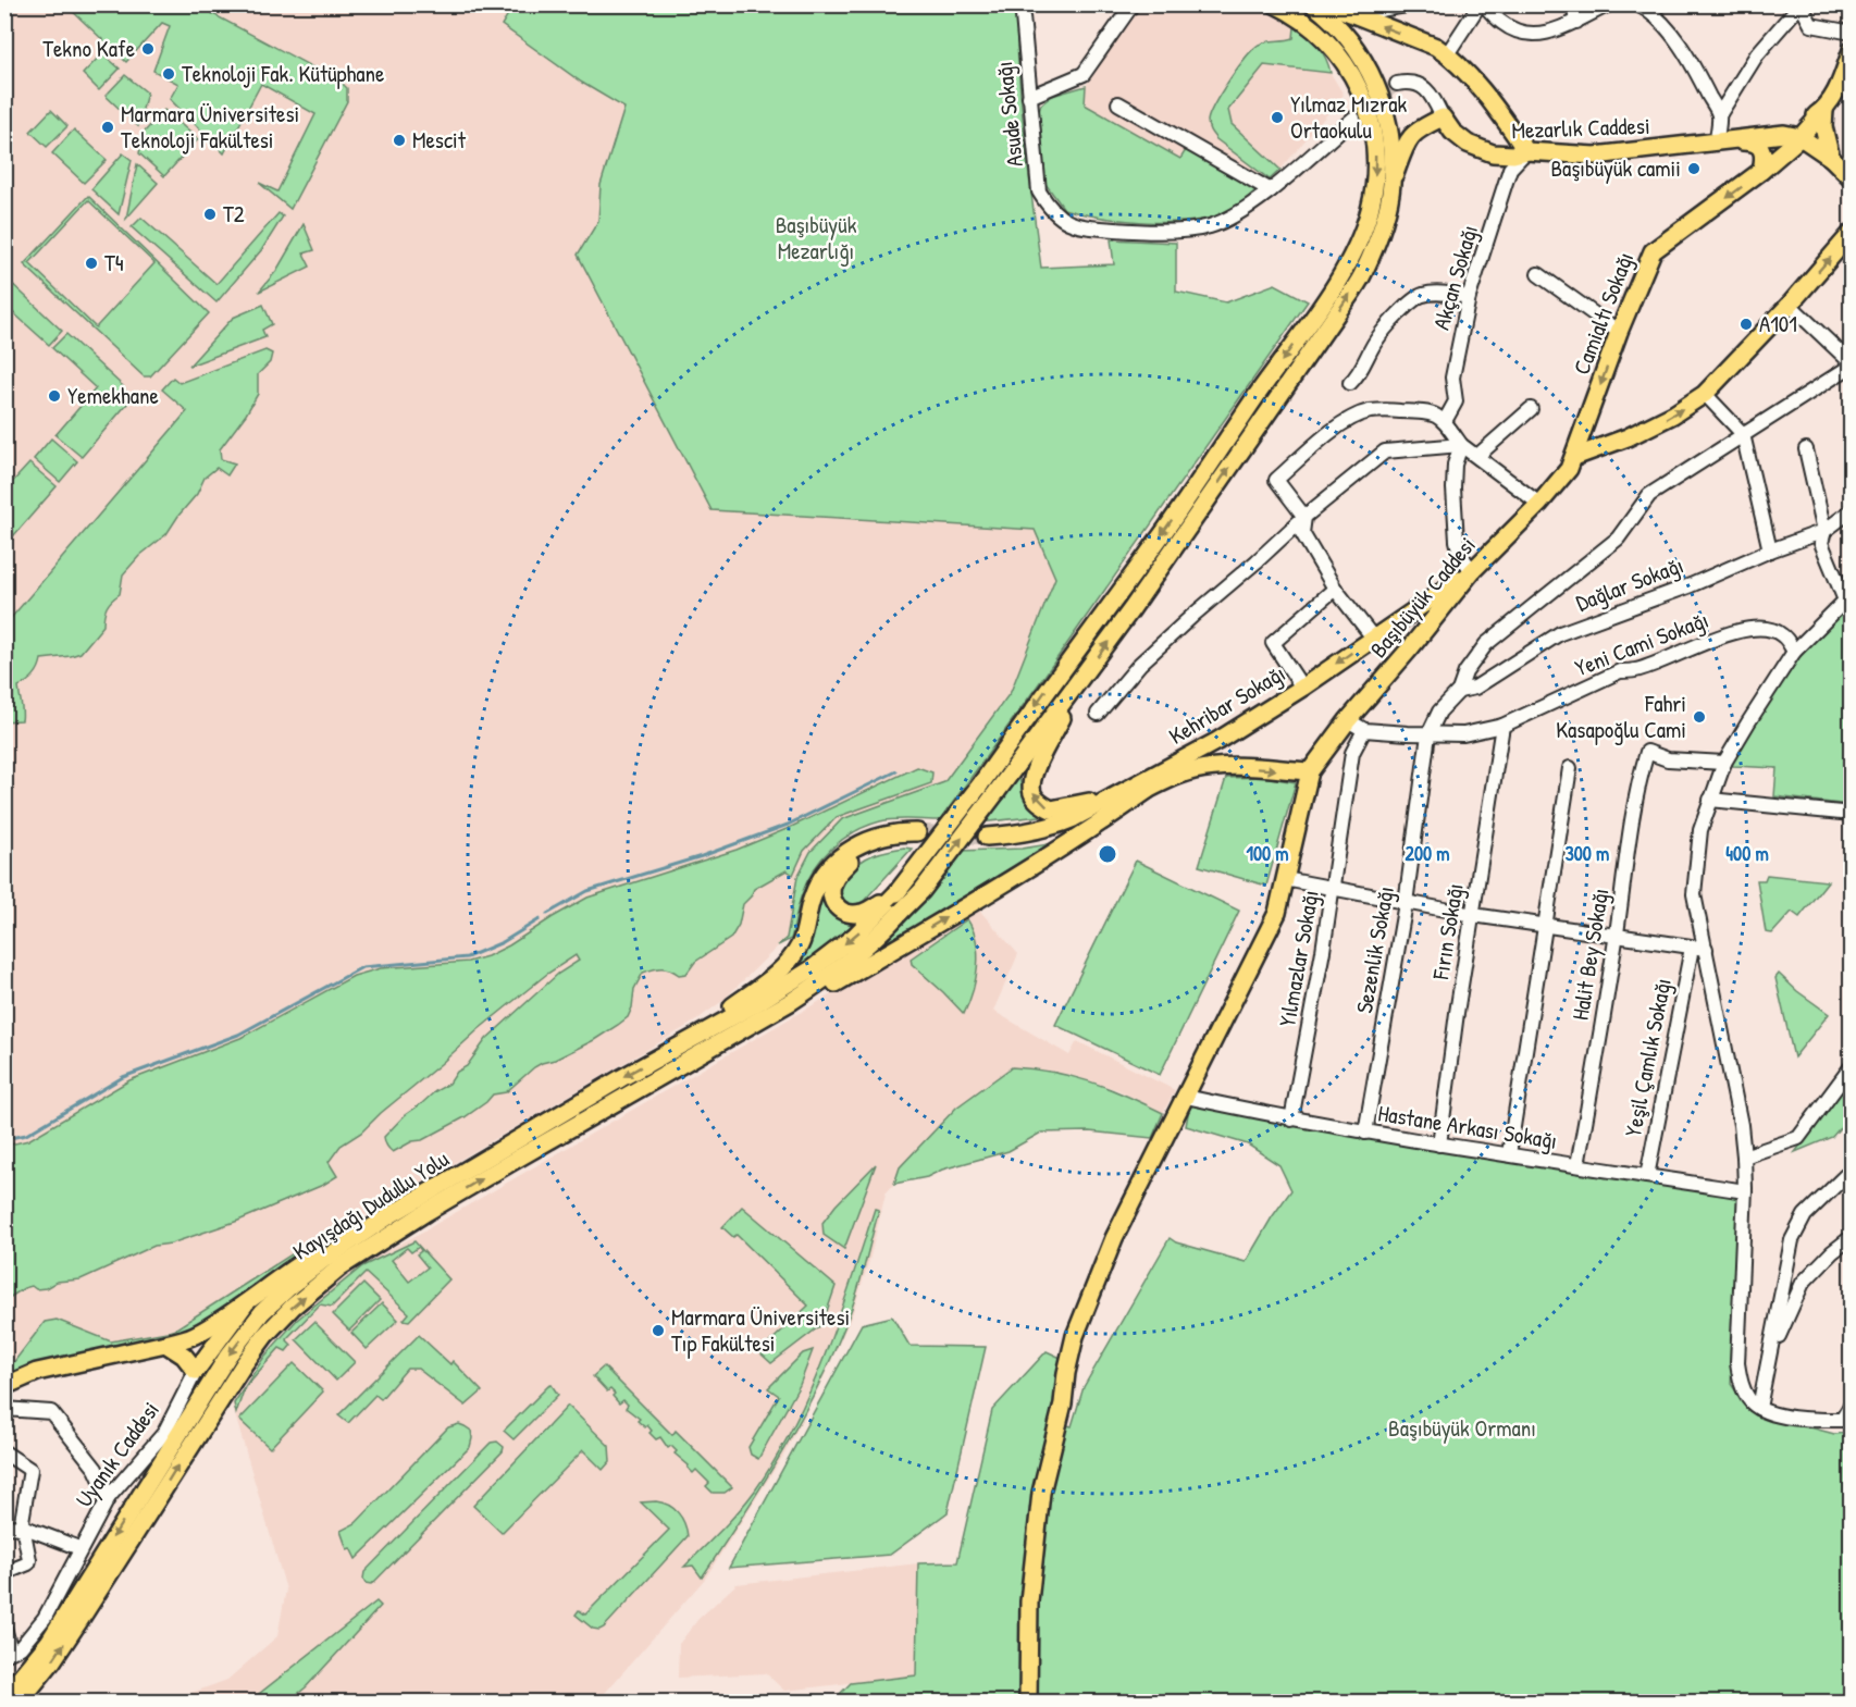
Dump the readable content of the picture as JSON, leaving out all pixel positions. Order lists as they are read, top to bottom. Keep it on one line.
{"streets":{"main road":["Mezarlık Caddesi","Camialtı Sokağı","Başıbüyük Caddesi","Kehribar Sokağı","Kayışdağı Dudullu Yolu"],"street":["Asude Sokağı","Akçan Sokağı","Dağlar Sokağı","Yeni Cami Sokağı","Fırın Sokağı","Sezenlik Sokağı","Halit Bey Sokağı","Yılmazlar Sokağı","Yeşil Çamlık Sokağı","Hastane Arkası Sokağı","Uyanık Caddesi"]},"crossings":[["Mezarlık Caddesi","Akçan Sokağı"],["Mezarlık Caddesi","Camialtı Sokağı"],["Camialtı Sokağı","Başıbüyük Caddesi"],["Başıbüyük Caddesi","Yeni Cami Sokağı"],["Başıbüyük Caddesi","Kehribar Sokağı"],["Başıbüyük Caddesi","Hastane Arkası Sokağı"],["Yeni Cami Sokağı","Fırın Sokağı"],["Yeni Cami Sokağı","Sezenlik Sokağı"],["Yeni Cami Sokağı","Yılmazlar Sokağı"],["Fırın Sokağı","Hastane Arkası Sokağı"],["Sezenlik Sokağı","Hastane Arkası Sokağı"],["Halit Bey Sokağı","Hastane Arkası Sokağı"],["Yılmazlar Sokağı","Hastane Arkası Sokağı"],["Yeşil Çamlık Sokağı","Hastane Arkası Sokağı"]],"parks":["Başıbüyük Mezarlığı","Başıbüyük Ormanı"],"places":["Tekno Kafe","Teknoloji Fak. Kütüphane","Yılmaz Mızrak Ortaokulu","Marmara Üniversitesi Teknoloji Fakültesi","Mescit","Başıbüyük camii","T2","T4","A101","Yemekhane","Fahri Kasapoğlu Cami","Marmara Üniversitesi Tıp Fakültesi"],"rings":["100 m","200 m","300 m","400 m"]}
